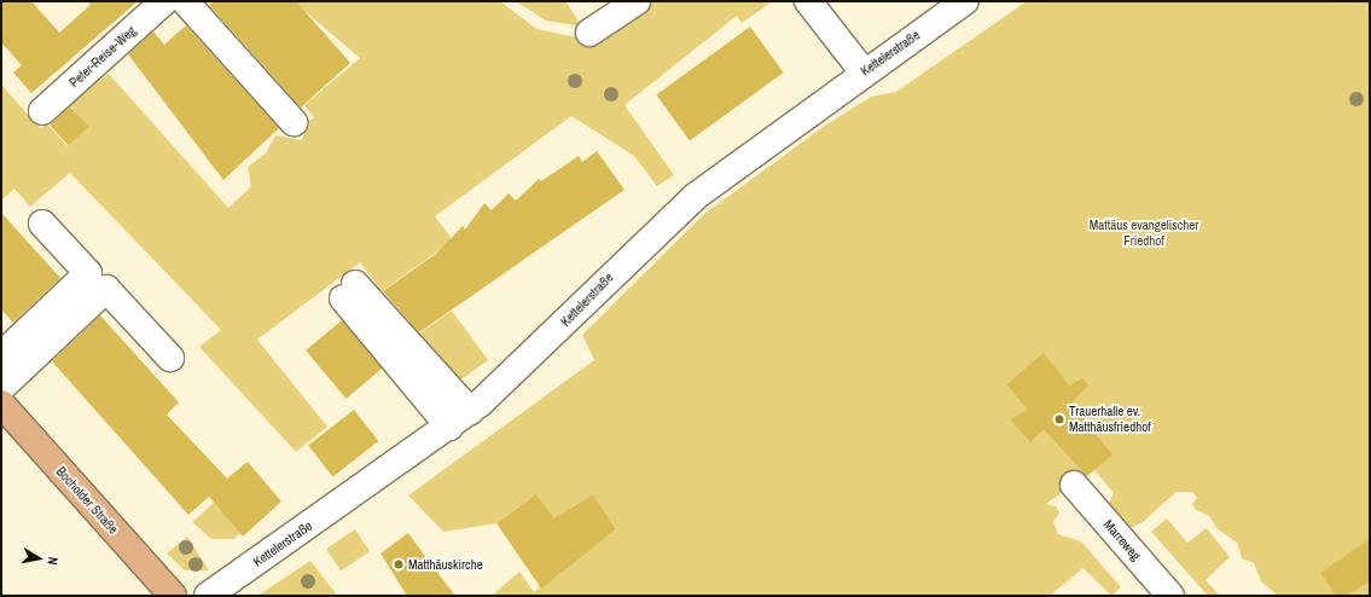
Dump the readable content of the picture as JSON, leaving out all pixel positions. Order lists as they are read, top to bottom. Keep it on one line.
{"streets":{"main road":["Bocholder Straße"],"street":["Kettelerstraße","Peter-Reise-Weg","Marreweg"]},"parks":["Mattäus evangelischer Friedhof"],"places":["Trauerhalle ev. Matthäusfriedhof","Matthäuskirche"],"north":"right"}
